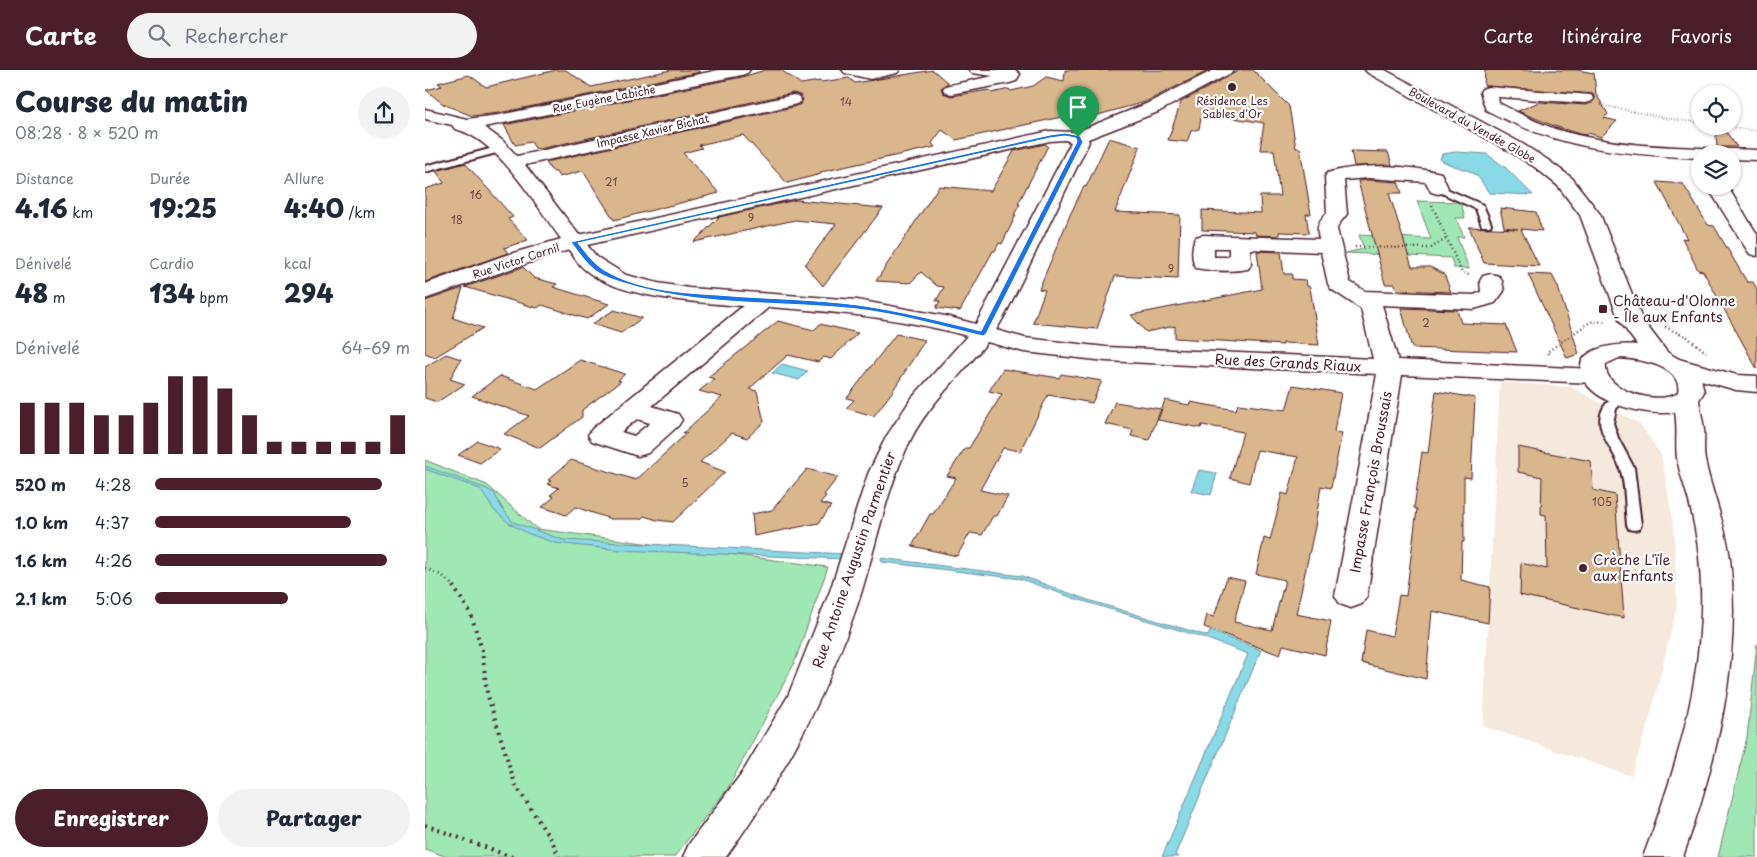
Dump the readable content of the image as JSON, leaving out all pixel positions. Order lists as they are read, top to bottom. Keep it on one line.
{"streets":{"street":["Rue Eugène Labiche","Boulevard du Vendée Globe","Impasse Xavier Bichat","Rue Victor Cornil","Rue des Grands Riaux","Impasse François Broussais","Rue Antoine Augustin Parmentier"]},"crossings":[["Rue Eugène Labiche","Rue des Grands Riaux"],["Impasse Xavier Bichat","Rue des Grands Riaux"],["Rue Victor Cornil","Rue des Grands Riaux"],["Rue Victor Cornil","Rue Antoine Augustin Parmentier"],["Rue des Grands Riaux","Impasse François Broussais"],["Rue des Grands Riaux","Rue Antoine Augustin Parmentier"]],"places":{"other":["Résidence Les Sables d'Or","Crèche L'ïle aux Enfants"],"transit":["Château-d'Olonne - Île aux Enfants"]},"house_numbers":["14","21","16","9","18","9","2","5","105"],"page":{"header":"Carte","search":"Rechercher","nav":["Carte","Itinéraire","Favoris"],"heading":["Course du matin","08:28 · 8 × 520 m"],"stats":[["Distance","4.16 km"],["Durée","19:25"],["Allure","4:40 /km"],["Dénivelé","48 m"],["Cardio","134 bpm"],["kcal","294"]],"chart":["Dénivelé","64–69 m"],"list":[{"name":"520 m","note":"4:28"},{"name":"1.0 km","note":"4:37"},{"name":"1.6 km","note":"4:26"},{"name":"2.1 km","note":"5:06"}],"buttons":["Enregistrer","Partager"]}}
